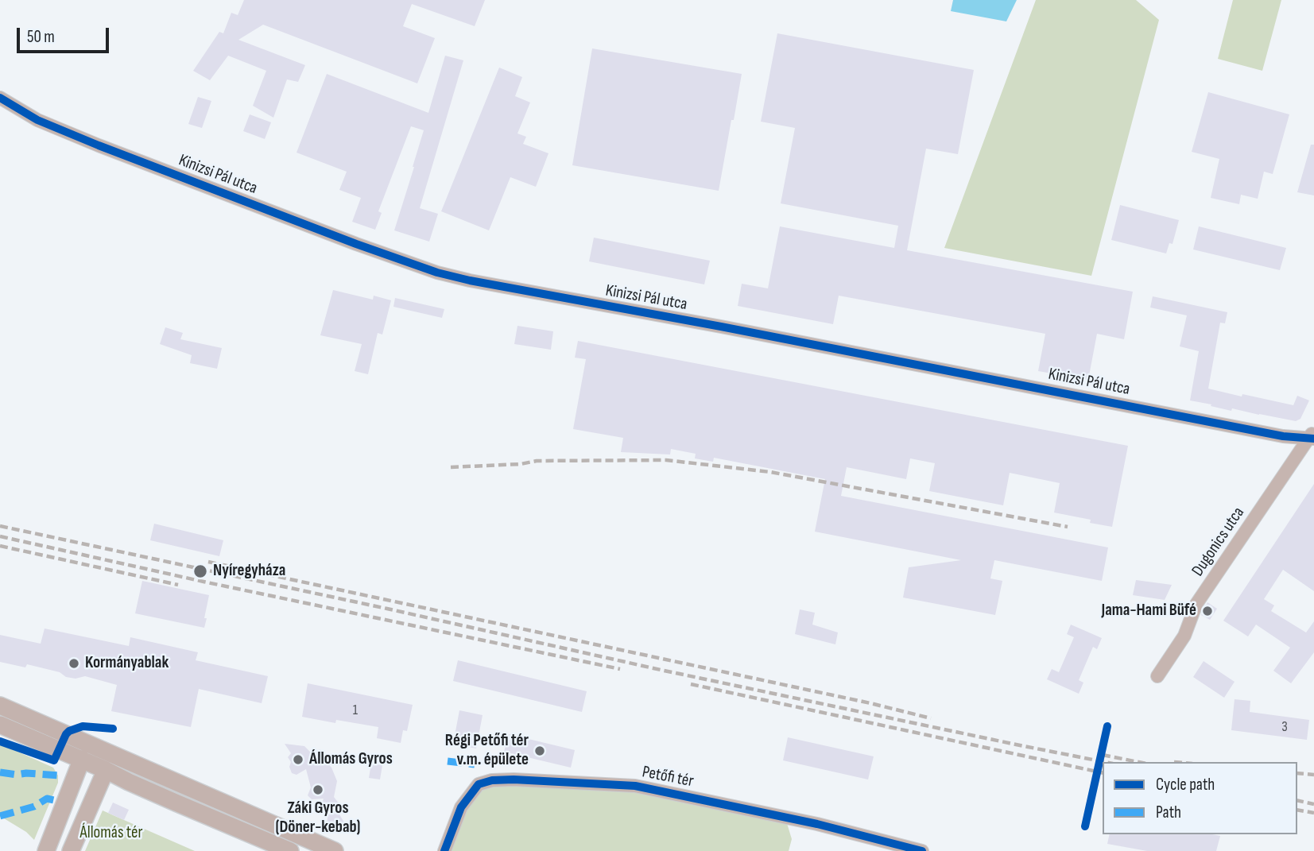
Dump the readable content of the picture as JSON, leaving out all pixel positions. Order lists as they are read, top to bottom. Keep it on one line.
{"streets":{"street":["Kinizsi Pál utca","Dugonics utca","Petőfi tér"]},"crossings":[["Kinizsi Pál utca","Dugonics utca"]],"parks":["Állomás tér"],"places":["Nyíregyháza","Jama-Hami Büfé","Kormányablak","Régi Petőfi tér v.m. épülete","Állomás Gyros","Záki Gyros (Döner-kebab)"],"house_numbers":["1","3"],"legend":["Cycle path","Path"],"scale_bar":"50 m"}
